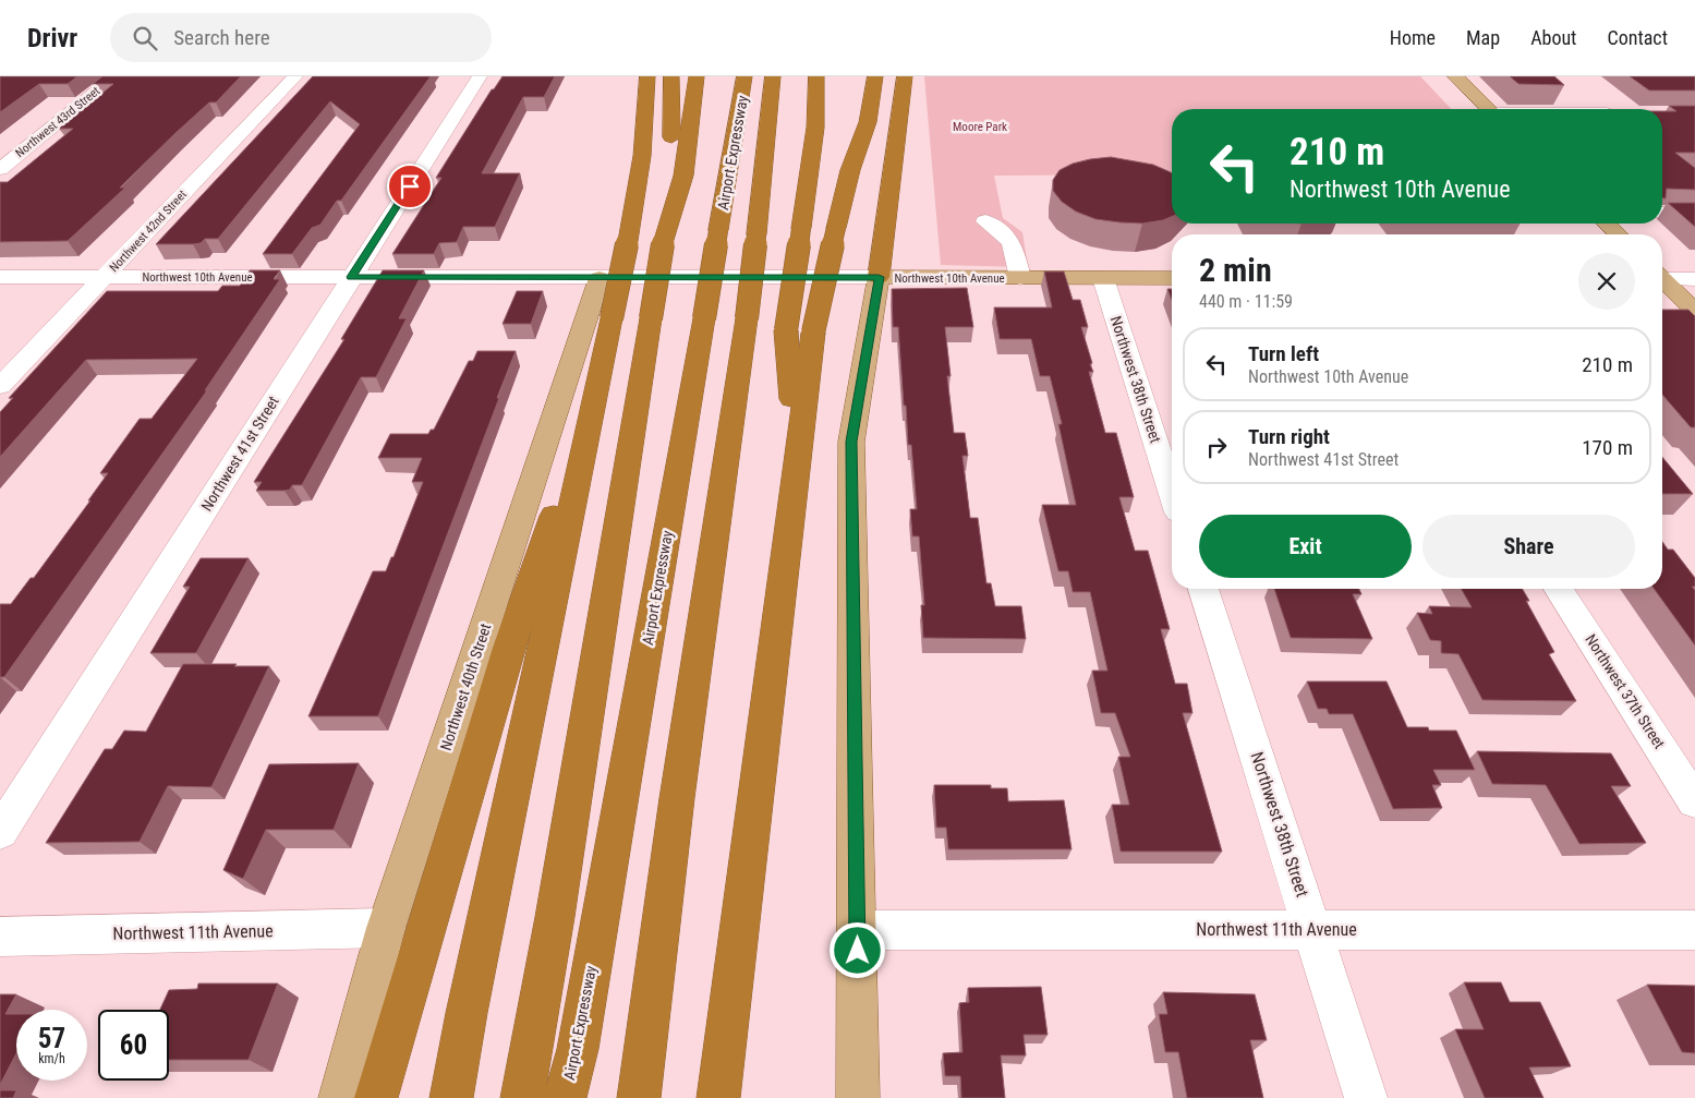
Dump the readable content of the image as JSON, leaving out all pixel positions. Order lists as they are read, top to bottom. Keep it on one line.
{"streets":{"highway":["Airport Expressway"],"main road":["Northwest 10th Avenue","Northwest 40th Street"],"street":["Northwest 43rd Street","Northwest 42nd Street","Northwest 38th Street","Northwest 41st Street","Northwest 37th Street","Northwest 11th Avenue"]},"crossings":[["Northwest 42nd Street","Northwest 10th Avenue"],["Northwest 10th Avenue","Northwest 38th Street"],["Northwest 10th Avenue","Northwest 41st Street"],["Northwest 10th Avenue","Northwest 40th Street"],["Northwest 38th Street","Northwest 11th Avenue"],["Northwest 40th Street","Northwest 11th Avenue"]],"parks":["Moore Park"],"page":{"header":"Drivr","search":"Search here","nav":["Home","Map","About","Contact"],"turn":["210 m","Northwest 10th Avenue"],"heading":["2 min","440 m · 11:59"],"list":[{"name":"Turn left","note":"Northwest 10th Avenue","value":"210 m"},{"name":"Turn right","note":"Northwest 41st Street","value":"170 m"}],"buttons":["Exit","Share"],"speed":"57 km/h","limit":"60"}}
